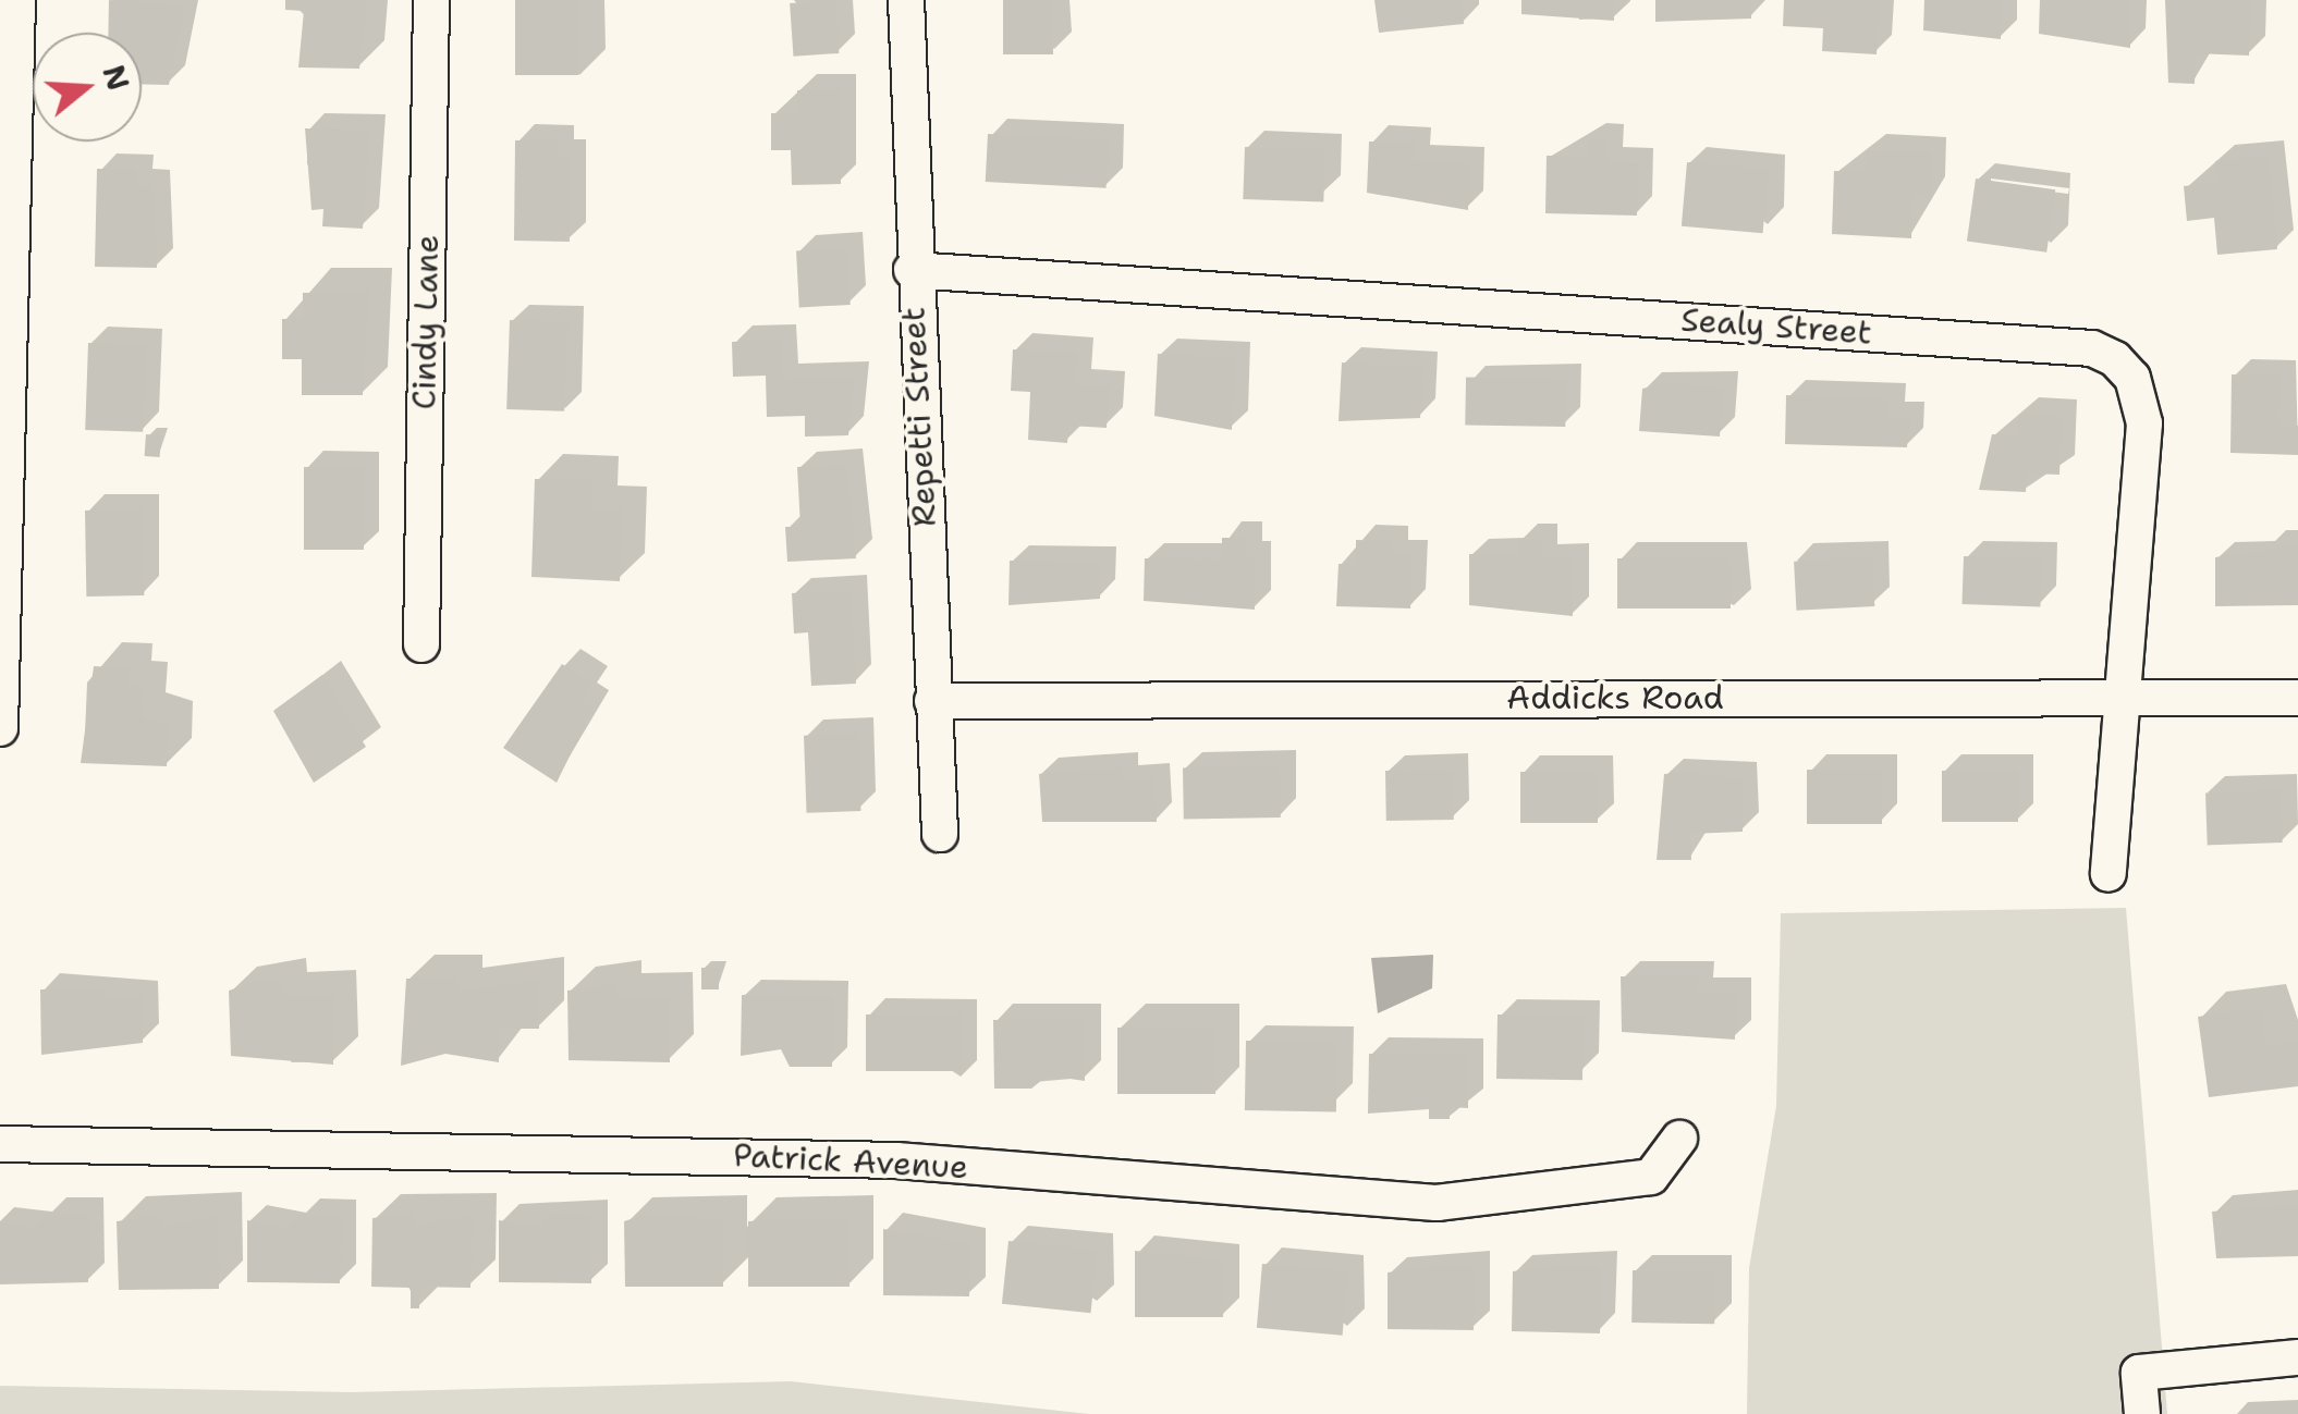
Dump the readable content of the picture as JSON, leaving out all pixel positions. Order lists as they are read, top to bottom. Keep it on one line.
{"streets":{"street":["Cindy Lane","Sealy Street","Repetti Street","Addicks Road","Patrick Avenue"]},"crossings":[["Sealy Street","Repetti Street"],["Sealy Street","Addicks Road"],["Repetti Street","Addicks Road"]],"north":"right"}
